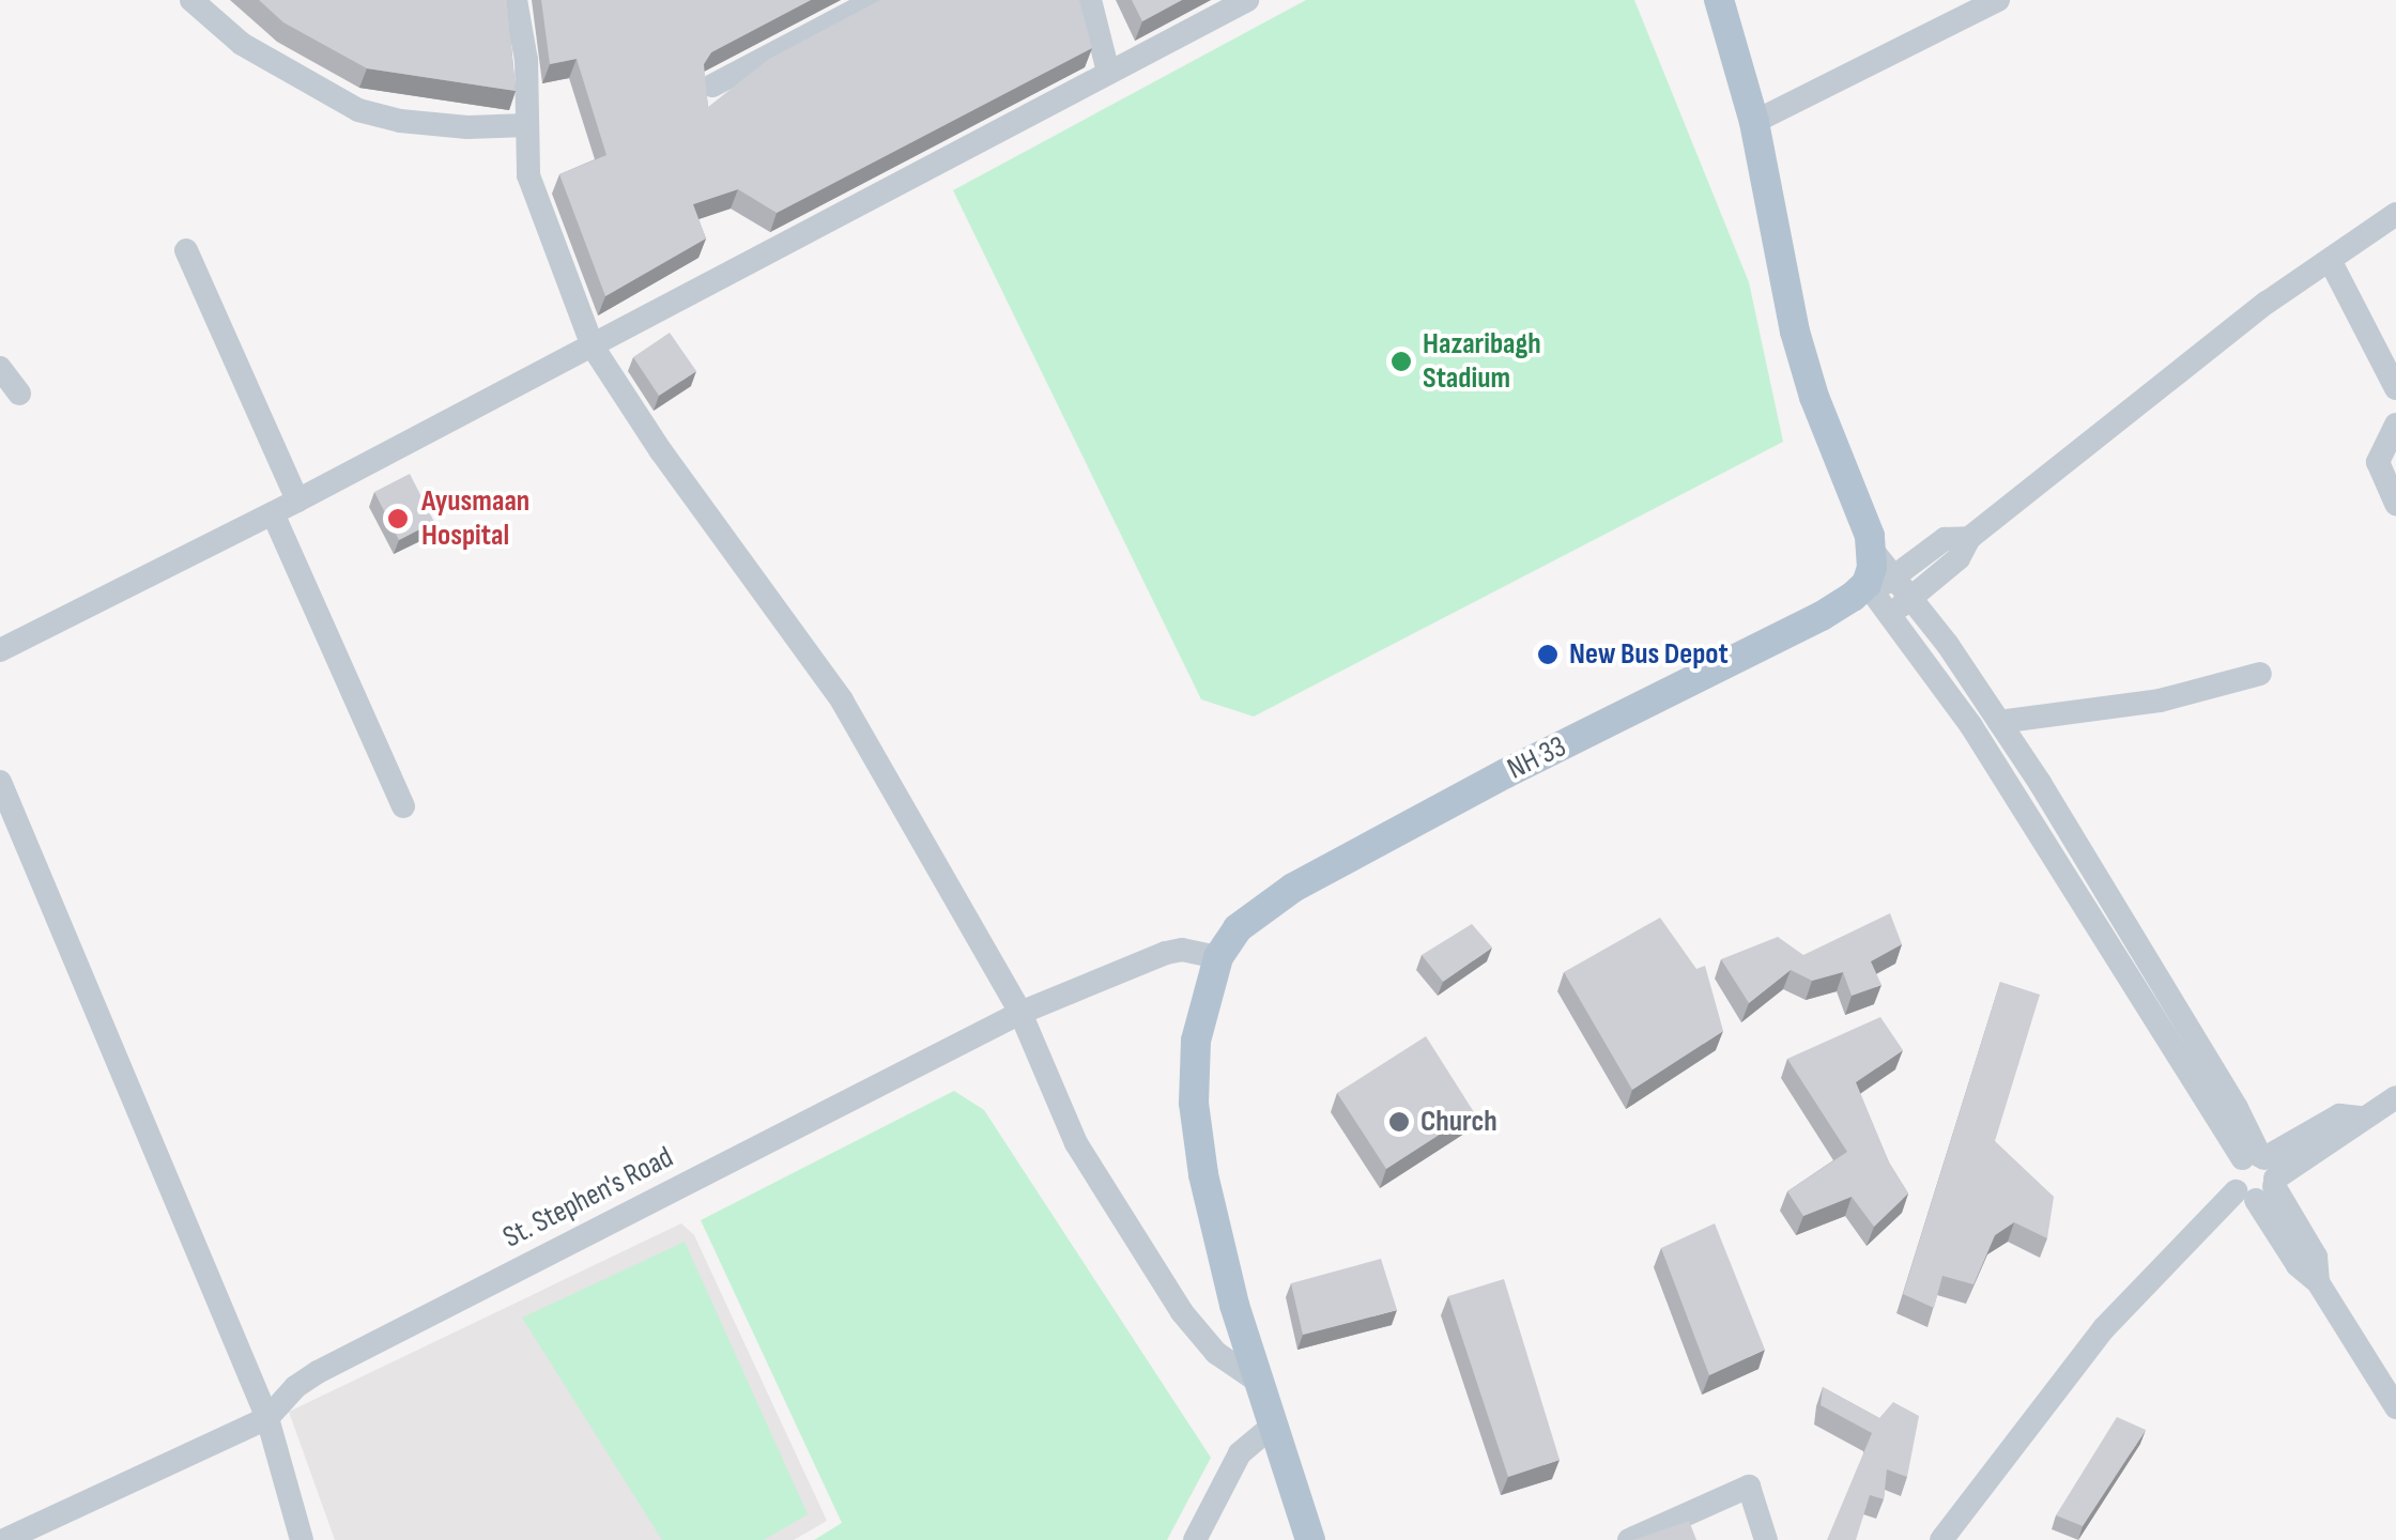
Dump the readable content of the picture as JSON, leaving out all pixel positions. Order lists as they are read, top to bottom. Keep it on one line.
{"streets":{"main road":["NH 33"],"street":["St. Stephen's Road"]},"crossings":[["NH 33","St. Stephen's Road"]],"places":["Hazaribagh Stadium","Ayusmaan Hospital","New Bus Depot","Church"]}
